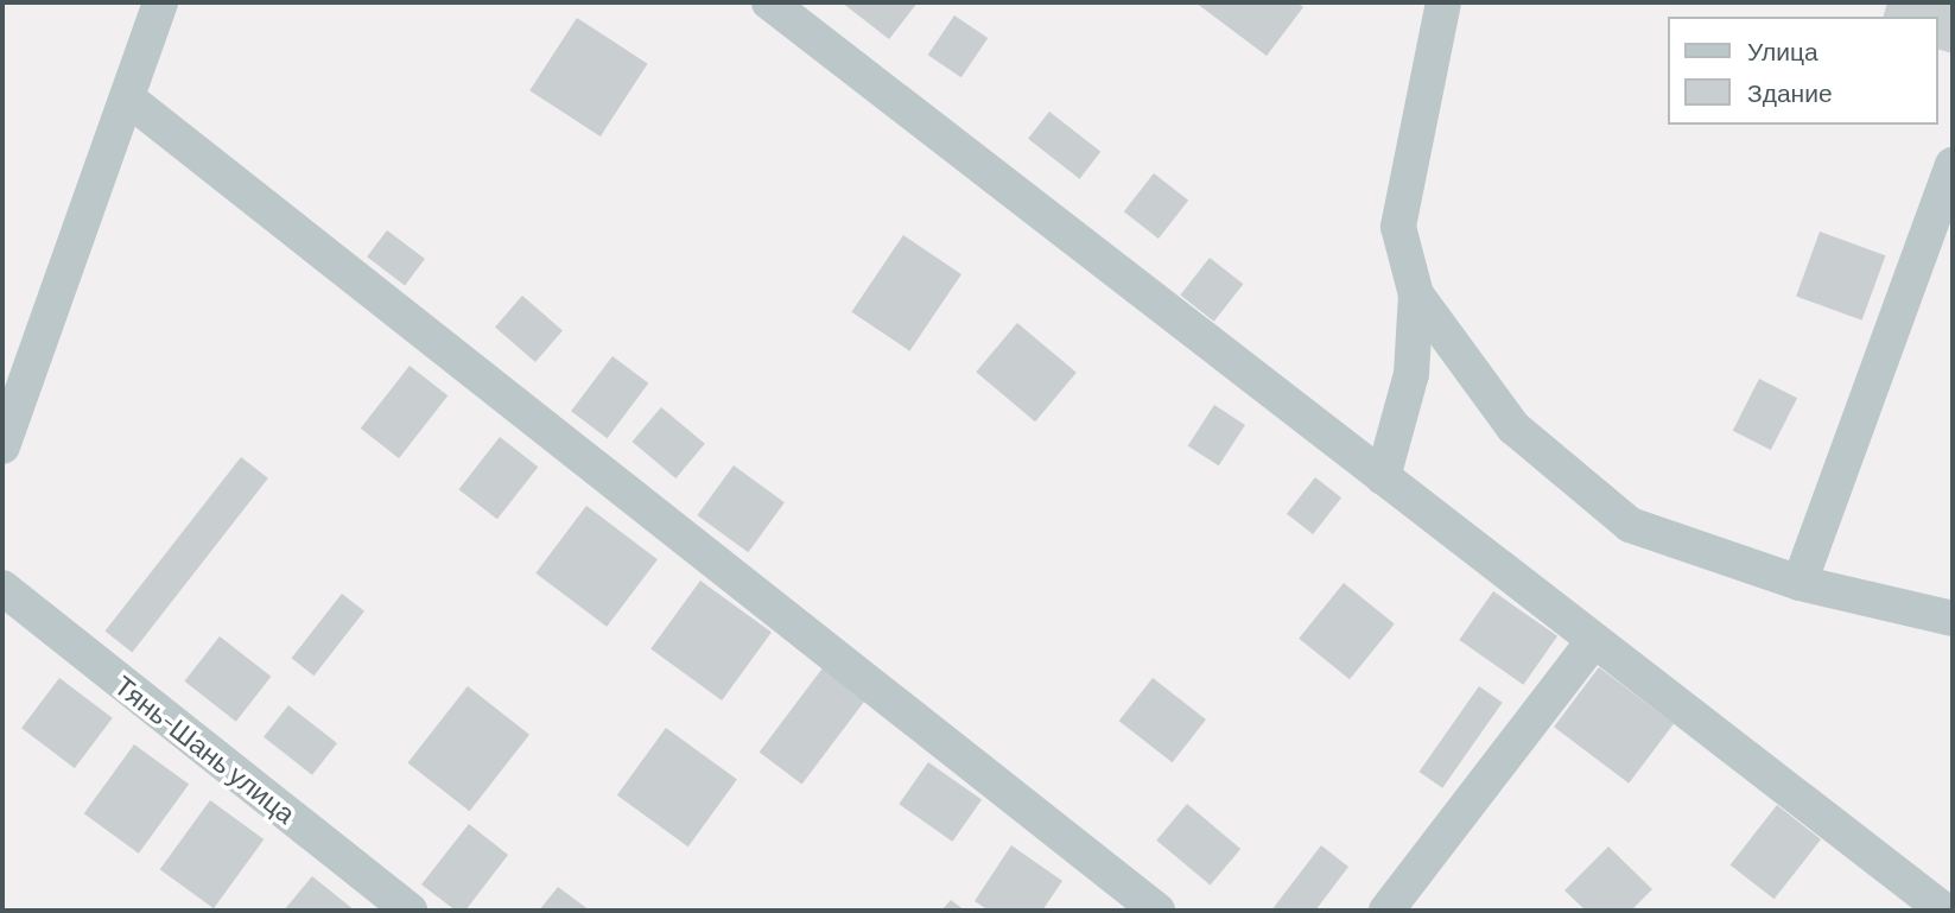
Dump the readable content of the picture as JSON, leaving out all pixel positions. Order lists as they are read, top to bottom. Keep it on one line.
{"streets":{"street":["Тянь-Шань улица"]},"legend":["Улица","Здание"]}
